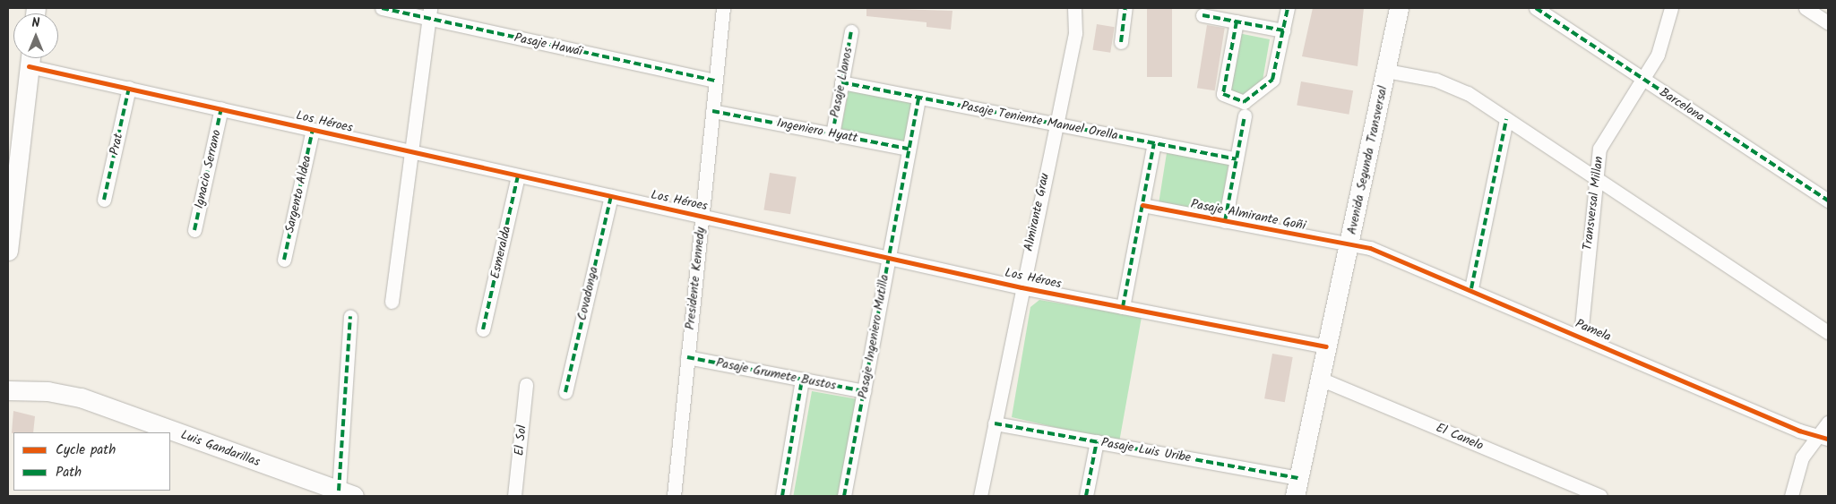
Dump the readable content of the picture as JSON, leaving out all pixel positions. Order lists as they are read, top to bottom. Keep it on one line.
{"streets":{"street":["Pasaje Hawái","Pasaje Llanos","Barcelona","Pasaje Teniente Manuel Orella","Los Héroes","Ingeniero Hyatt","Prat","Avenida Segunda Transversal","Ignacio Serrano","Sargento Aldea","Transversal Millan","Almirante Grau","Pasaje Almirante Goñi","Esmeralda","Presidente Kennedy","Covadonga","Pamela","Pasaje Ingeniero Mutilla","Pasaje Grumete Bustos","El Canelo","El Sol","Luis Gandarillas","Pasaje Luis Uribe"]},"crossings":[["Pasaje Hawái","Presidente Kennedy"],["Pasaje Llanos","Pasaje Teniente Manuel Orella"],["Pasaje Llanos","Ingeniero Hyatt"],["Barcelona","Transversal Millan"],["Pasaje Teniente Manuel Orella","Almirante Grau"],["Pasaje Teniente Manuel Orella","Pasaje Ingeniero Mutilla"],["Los Héroes","Prat"],["Los Héroes","Avenida Segunda Transversal"],["Los Héroes","Ignacio Serrano"],["Los Héroes","Sargento Aldea"],["Los Héroes","Almirante Grau"],["Los Héroes","Esmeralda"],["Los Héroes","Presidente Kennedy"],["Los Héroes","Covadonga"],["Los Héroes","Pasaje Ingeniero Mutilla"],["Ingeniero Hyatt","Presidente Kennedy"],["Ingeniero Hyatt","Pasaje Ingeniero Mutilla"],["Avenida Segunda Transversal","Pasaje Almirante Goñi"],["Avenida Segunda Transversal","Pamela"],["Avenida Segunda Transversal","El Canelo"],["Avenida Segunda Transversal","Pasaje Luis Uribe"],["Transversal Millan","Pamela"],["Almirante Grau","Pasaje Luis Uribe"],["Pasaje Almirante Goñi","Pamela"],["Presidente Kennedy","Pasaje Grumete Bustos"],["Pasaje Ingeniero Mutilla","Pasaje Grumete Bustos"]],"legend":["Cycle path","Path"],"north":"top"}
